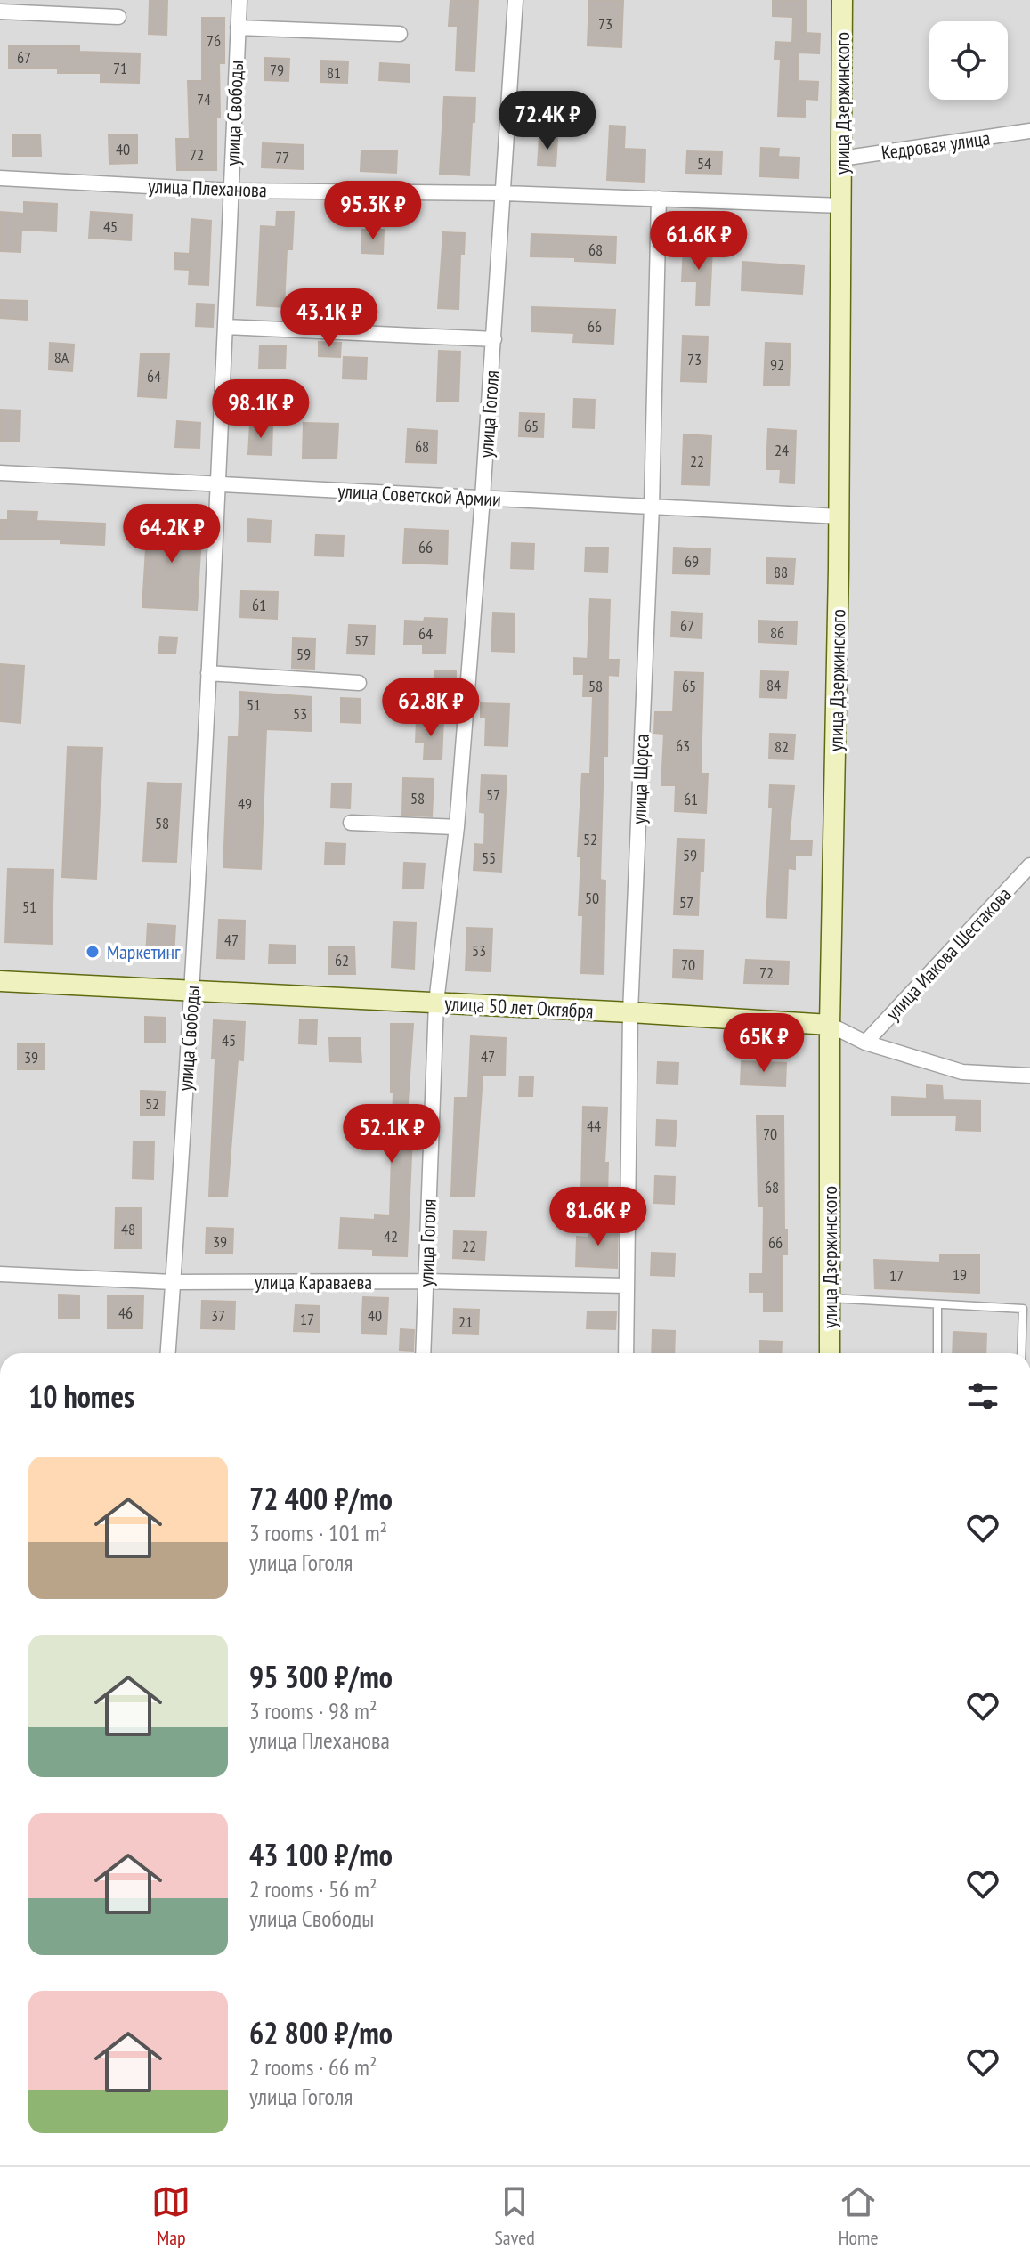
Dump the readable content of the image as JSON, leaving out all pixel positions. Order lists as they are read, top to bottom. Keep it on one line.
{"streets":{"street":["улица Дзержинского","улица Свободы","Кедровая улица","улица Плеханова","улица Гоголя","улица Советской Армии","улица Щорса","улица Иакова Шестакова","улица 50 лет Октября","улица Караваева"]},"crossings":[["улица Дзержинского","Кедровая улица"],["улица Дзержинского","улица Плеханова"],["улица Дзержинского","улица Советской Армии"],["улица Дзержинского","улица 50 лет Октября"],["улица Свободы","улица Плеханова"],["улица Свободы","улица Советской Армии"],["улица Свободы","улица 50 лет Октября"],["улица Свободы","улица Караваева"],["улица Плеханова","улица Гоголя"],["улица Плеханова","улица Щорса"],["улица Гоголя","улица Советской Армии"],["улица Гоголя","улица 50 лет Октября"],["улица Гоголя","улица Караваева"],["улица Советской Армии","улица Щорса"],["улица Щорса","улица 50 лет Октября"],["улица Щорса","улица Караваева"],["улица Иакова Шестакова","улица 50 лет Октября"]],"places":["Маркетинг"],"house_numbers":["73","76","67","71","79","81","74","40","72","77","54","45","68","66","8А","73","92","64","65","68","24","22","66","69","88","61","67","86","64","57","59","84","58","65","51","53","63","82","57","58","61","49","58","52","59","55","50","57","51","47","53","62","70","72","45","47","39","52","44","70","68","48","42","39","66","22","19","17","46","37","40","17","21"],"page":{"price":["72.4K ₽","95.3K ₽","61.6K ₽","43.1K ₽","98.1K ₽","64.2K ₽","62.8K ₽","65K ₽","52.1K ₽","81.6K ₽"],"heading":"10 homes","list":[{"name":"72 400 ₽/mo","note":"3 rooms · 101 m² · улица Гоголя"},{"name":"95 300 ₽/mo","note":"3 rooms · 98 m² · улица Плеханова"},{"name":"43 100 ₽/mo","note":"2 rooms · 56 m² · улица Свободы"},{"name":"62 800 ₽/mo","note":"2 rooms · 66 m² · улица Гоголя"}],"tabs":["Map","Saved","Home"]}}
